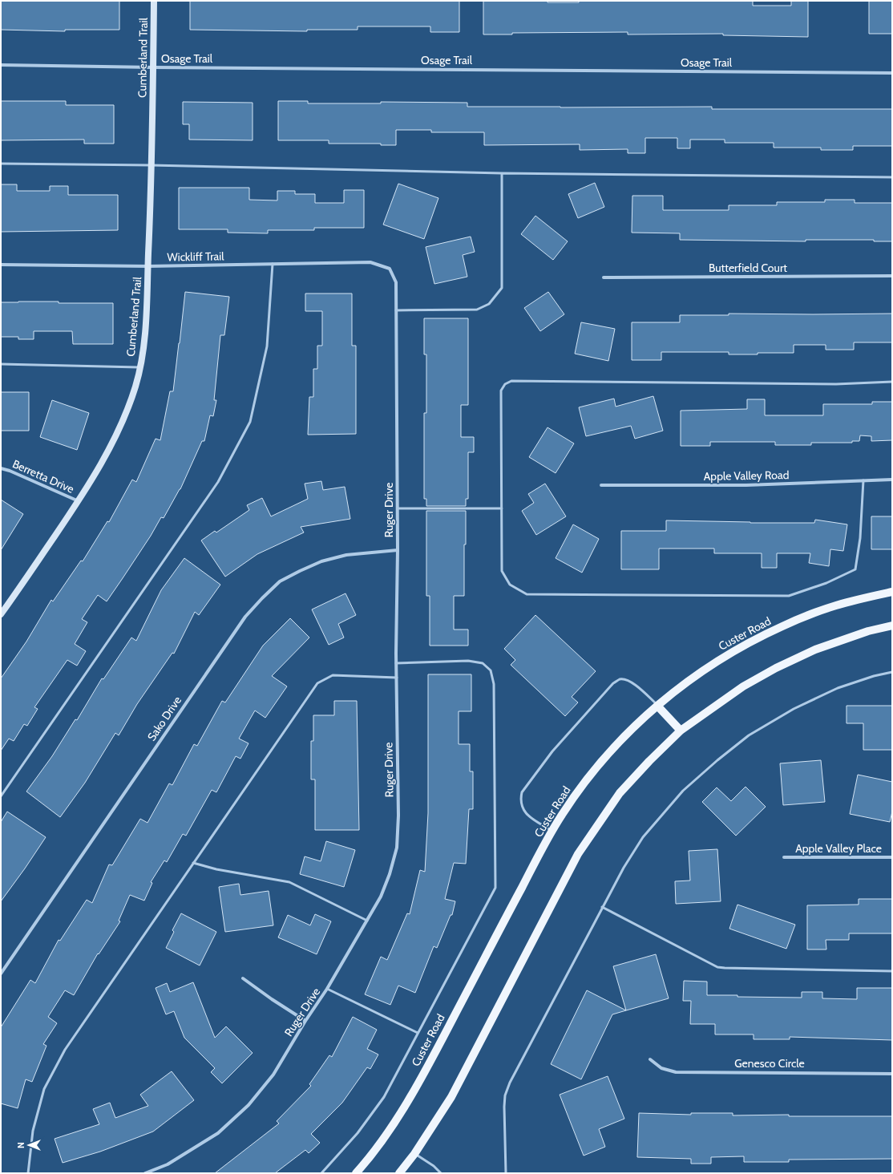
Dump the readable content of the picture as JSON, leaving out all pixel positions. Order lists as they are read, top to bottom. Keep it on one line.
{"streets":{"main road":["Custer Road"],"street":["Cumberland Trail","Osage Trail","Wickliff Trail","Butterfield Court","Apple Valley Road","Berretta Drive","Ruger Drive","Sako Drive","Apple Valley Place","Genesco Circle"]},"crossings":[["Cumberland Trail","Osage Trail"],["Cumberland Trail","Wickliff Trail"],["Cumberland Trail","Berretta Drive"],["Wickliff Trail","Ruger Drive"],["Ruger Drive","Sako Drive"]],"north":"left"}
